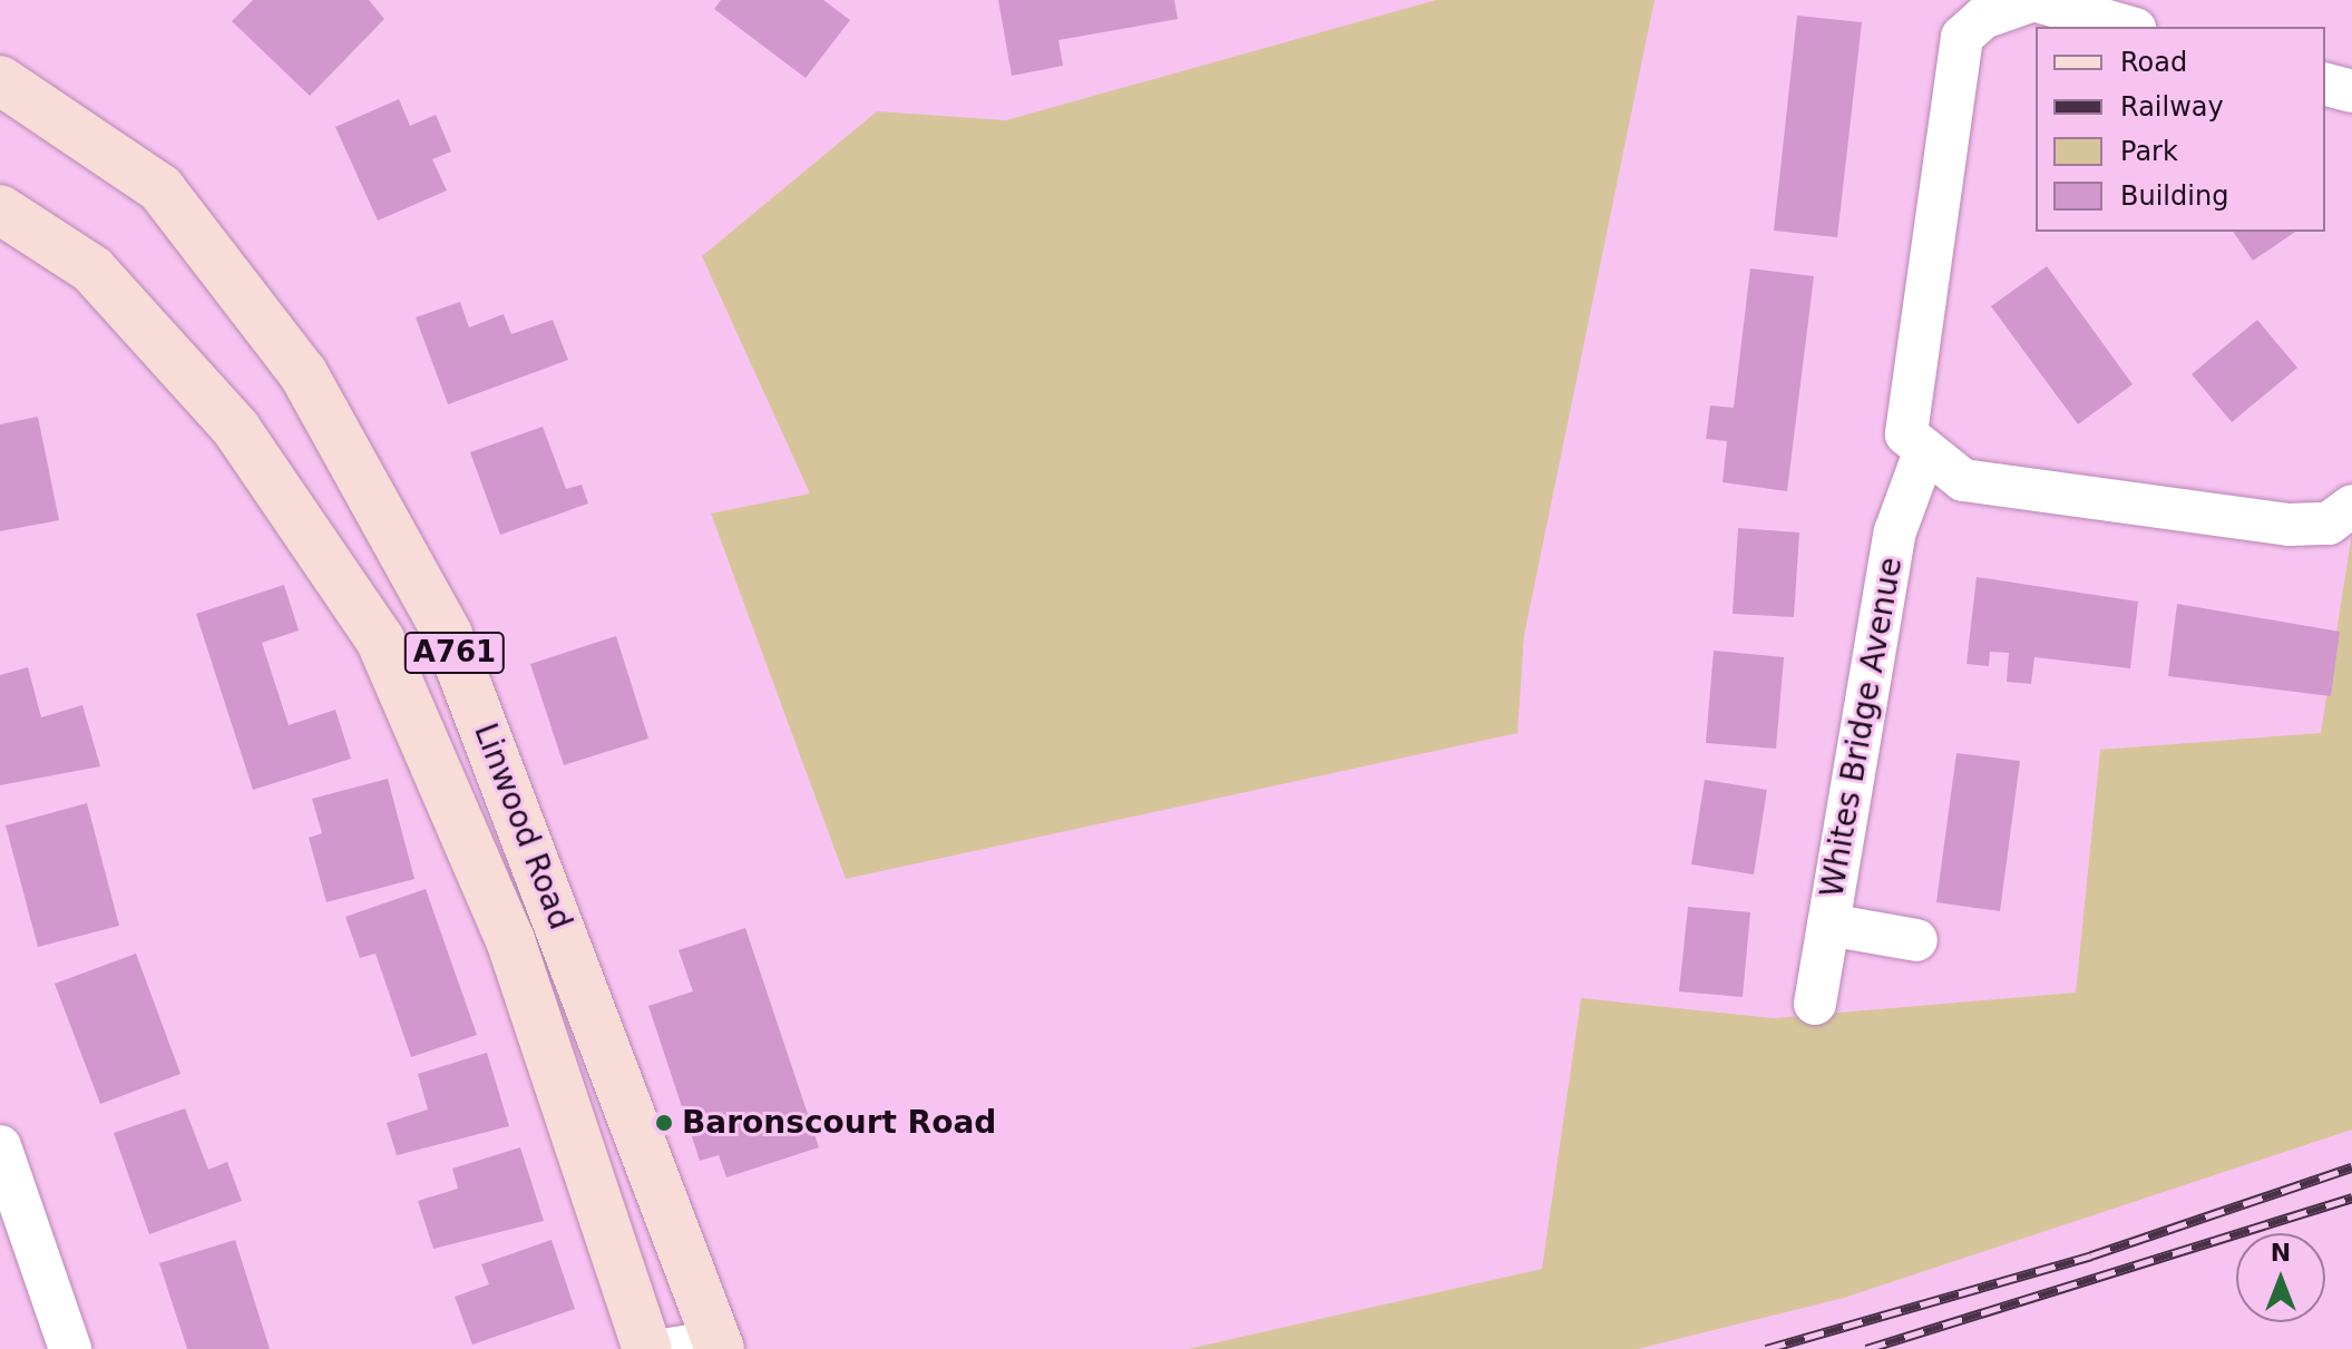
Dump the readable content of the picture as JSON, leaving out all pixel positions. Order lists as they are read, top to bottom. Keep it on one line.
{"streets":{"main road":["A761","Linwood Road"],"street":["Whites Bridge Avenue"]},"places":["Baronscourt Road"],"legend":["Road","Railway","Park","Building"],"north":"top"}
